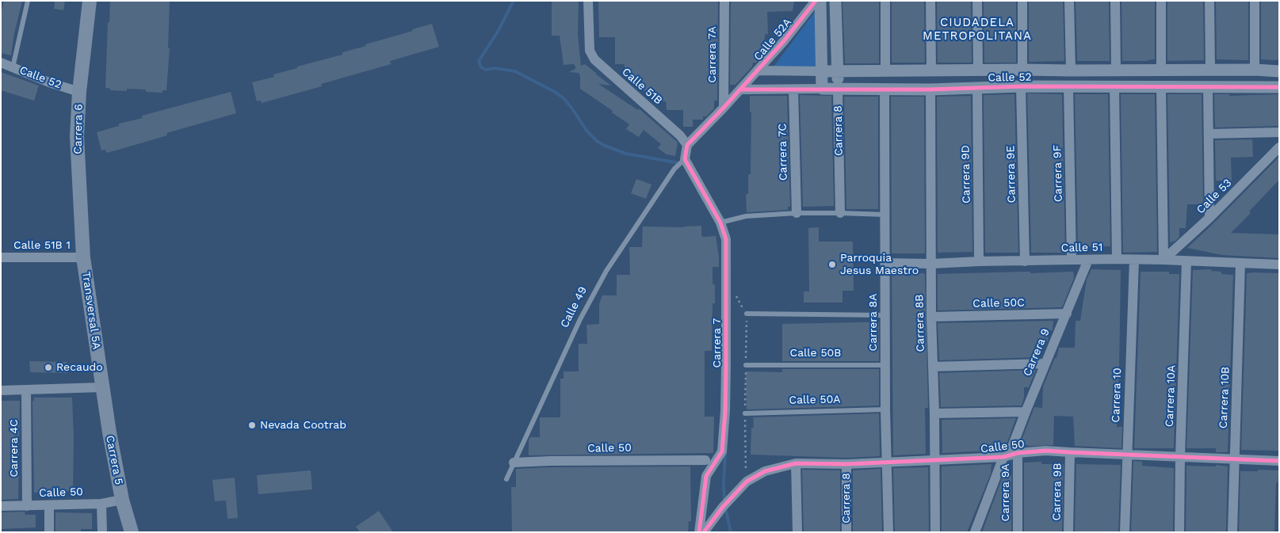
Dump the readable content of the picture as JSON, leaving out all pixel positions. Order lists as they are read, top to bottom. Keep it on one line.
{"streets":{"main road":["Carrera 6","Transversal 5A","Carrera 5"],"street":["Calle 52A","Carrera 7A","Calle 52","Calle 51B","Carrera 8","Carrera 7C","Carrera 9F","Carrera 9D","Carrera 9E","Calle 53","Calle 51B 1","Calle 51","Calle 50C","Carrera 8A","Carrera 8B","Carrera 7","Carrera 9","Carrera 10","Carrera 10A","Carrera 10B","Calle 50","Carrera 4C","Carrera 9B","Carrera 9A"],"lane":["Calle 49","Calle 50B","Calle 50A"]},"crossings":[["Calle 52A","Calle 52"],["Calle 52","Carrera 6"],["Calle 52","Carrera 8"],["Calle 52","Carrera 7C"],["Calle 52","Carrera 9F"],["Calle 52","Carrera 9D"],["Calle 52","Carrera 9E"],["Calle 52","Carrera 8A"],["Calle 52","Carrera 8B"],["Carrera 6","Calle 51B 1"],["Carrera 6","Transversal 5A"],["Carrera 8","Calle 50"],["Carrera 9F","Calle 51"],["Carrera 9D","Calle 51"],["Carrera 9E","Calle 51"],["Calle 53","Calle 51"],["Calle 51B 1","Transversal 5A"],["Calle 51","Carrera 8A"],["Calle 51","Carrera 8B"],["Calle 51","Carrera 9"],["Calle 51","Carrera 10"],["Calle 51","Carrera 10A"],["Calle 51","Carrera 10B"],["Calle 50C","Carrera 8B"],["Calle 50C","Carrera 9"],["Calle 49","Carrera 7"],["Calle 49","Calle 50"],["Transversal 5A","Carrera 5"],["Carrera 8A","Calle 50B"],["Carrera 8A","Calle 50A"],["Carrera 8A","Calle 50"],["Carrera 8B","Calle 50"],["Carrera 9","Calle 50"],["Carrera 9","Carrera 9A"],["Carrera 10","Calle 50"],["Carrera 10A","Calle 50"],["Carrera 10B","Calle 50"],["Calle 50","Carrera 4C"],["Calle 50","Carrera 5"],["Calle 50","Carrera 9B"],["Calle 50","Carrera 9A"]],"districts":["CIUDADELA METROPOLITANA"],"places":["Parroquia Jesus Maestro","Recaudo","Nevada Cootrab"]}
